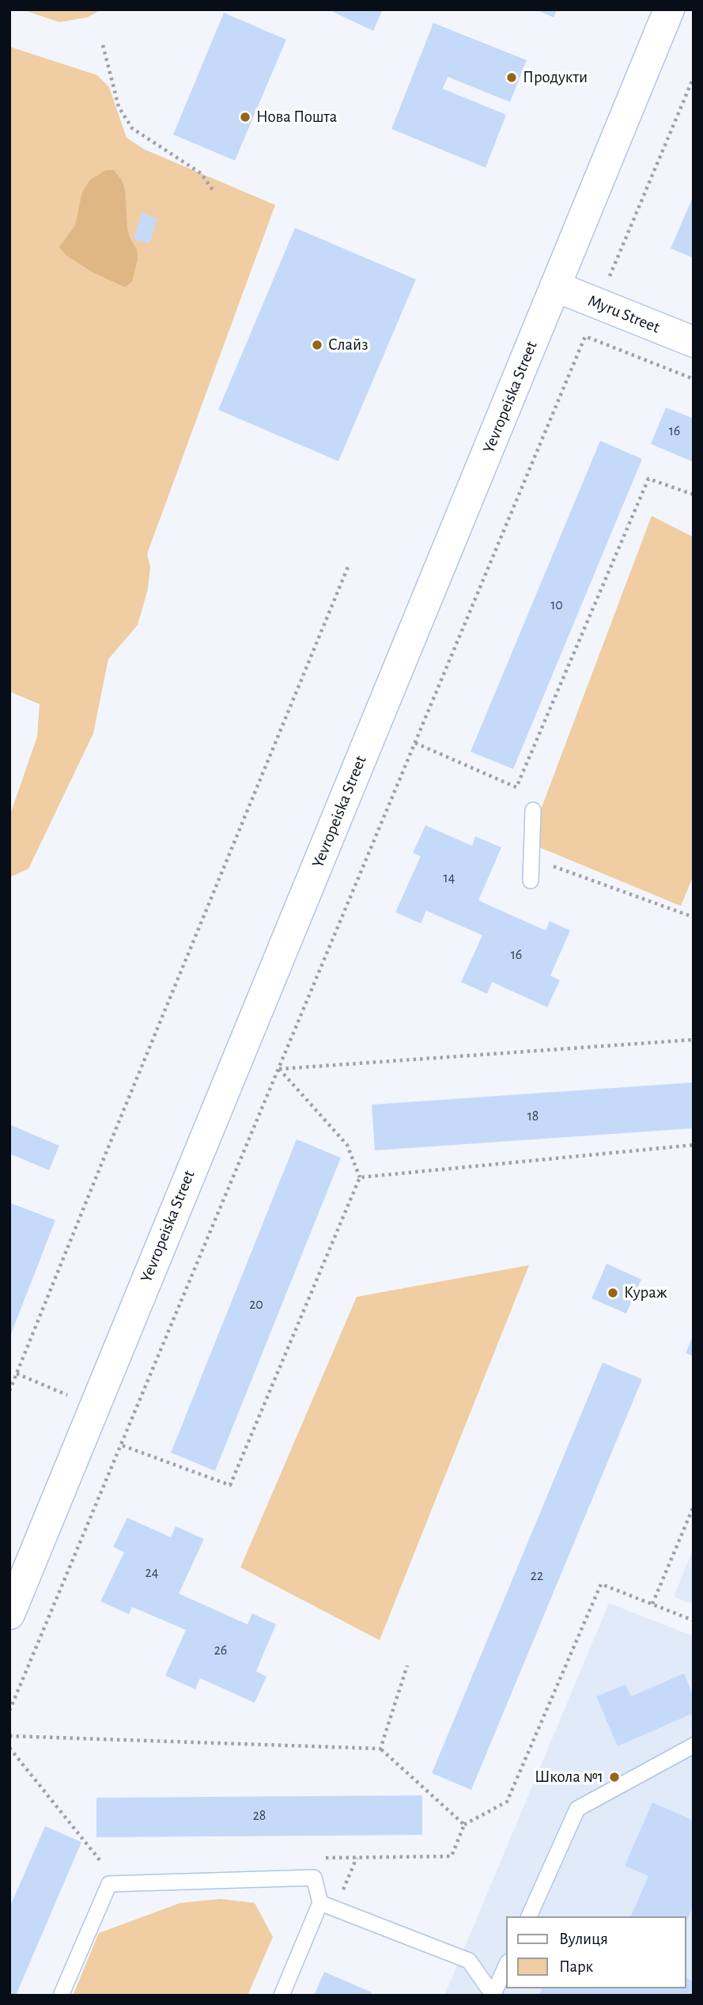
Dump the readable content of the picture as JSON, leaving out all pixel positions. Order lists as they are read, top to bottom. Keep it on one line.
{"streets":{"street":["Myru Street","Yevropeiska Street"]},"crossings":[["Myru Street","Yevropeiska Street"]],"places":["Продукти","Нова Пошта","Слайз","Кураж","Школа №1"],"house_numbers":["16","10","14","16","18","20","24","22","26","28"],"legend":["Вулиця","Парк"]}
